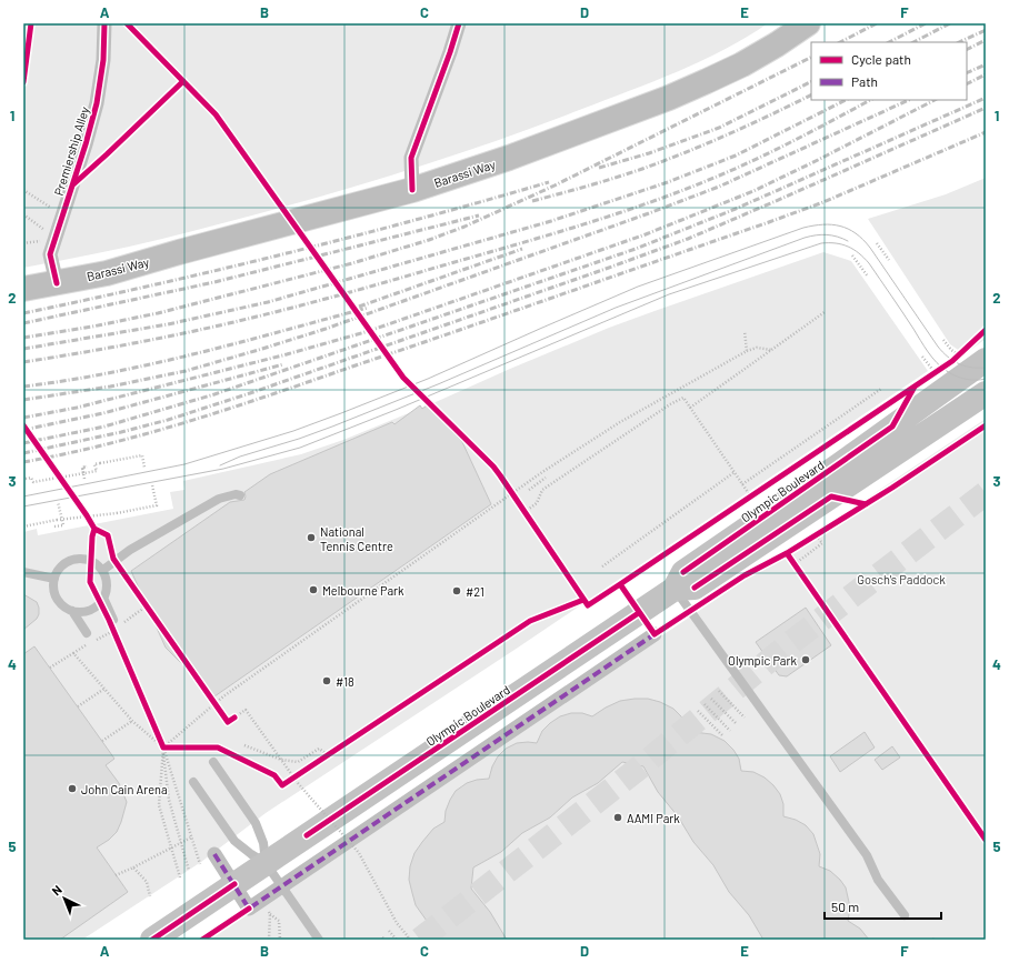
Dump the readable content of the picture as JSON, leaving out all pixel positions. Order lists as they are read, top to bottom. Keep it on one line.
{"streets":{"main road":["Barassi Way","Olympic Boulevard"],"street":["Premiership Alley"]},"crossings":[["Premiership Alley","Barassi Way"]],"parks":["Gosch's Paddock"],"places":["National Tennis Centre","Melbourne Park","#21","Olympic Park","#18","John Cain Arena","AAMI Park"],"legend":["Cycle path","Path"],"scale_bar":"50 m","north":"top left","grid":{"columns":["A","B","C","D","E","F"],"rows":["1","2","3","4","5"]}}
